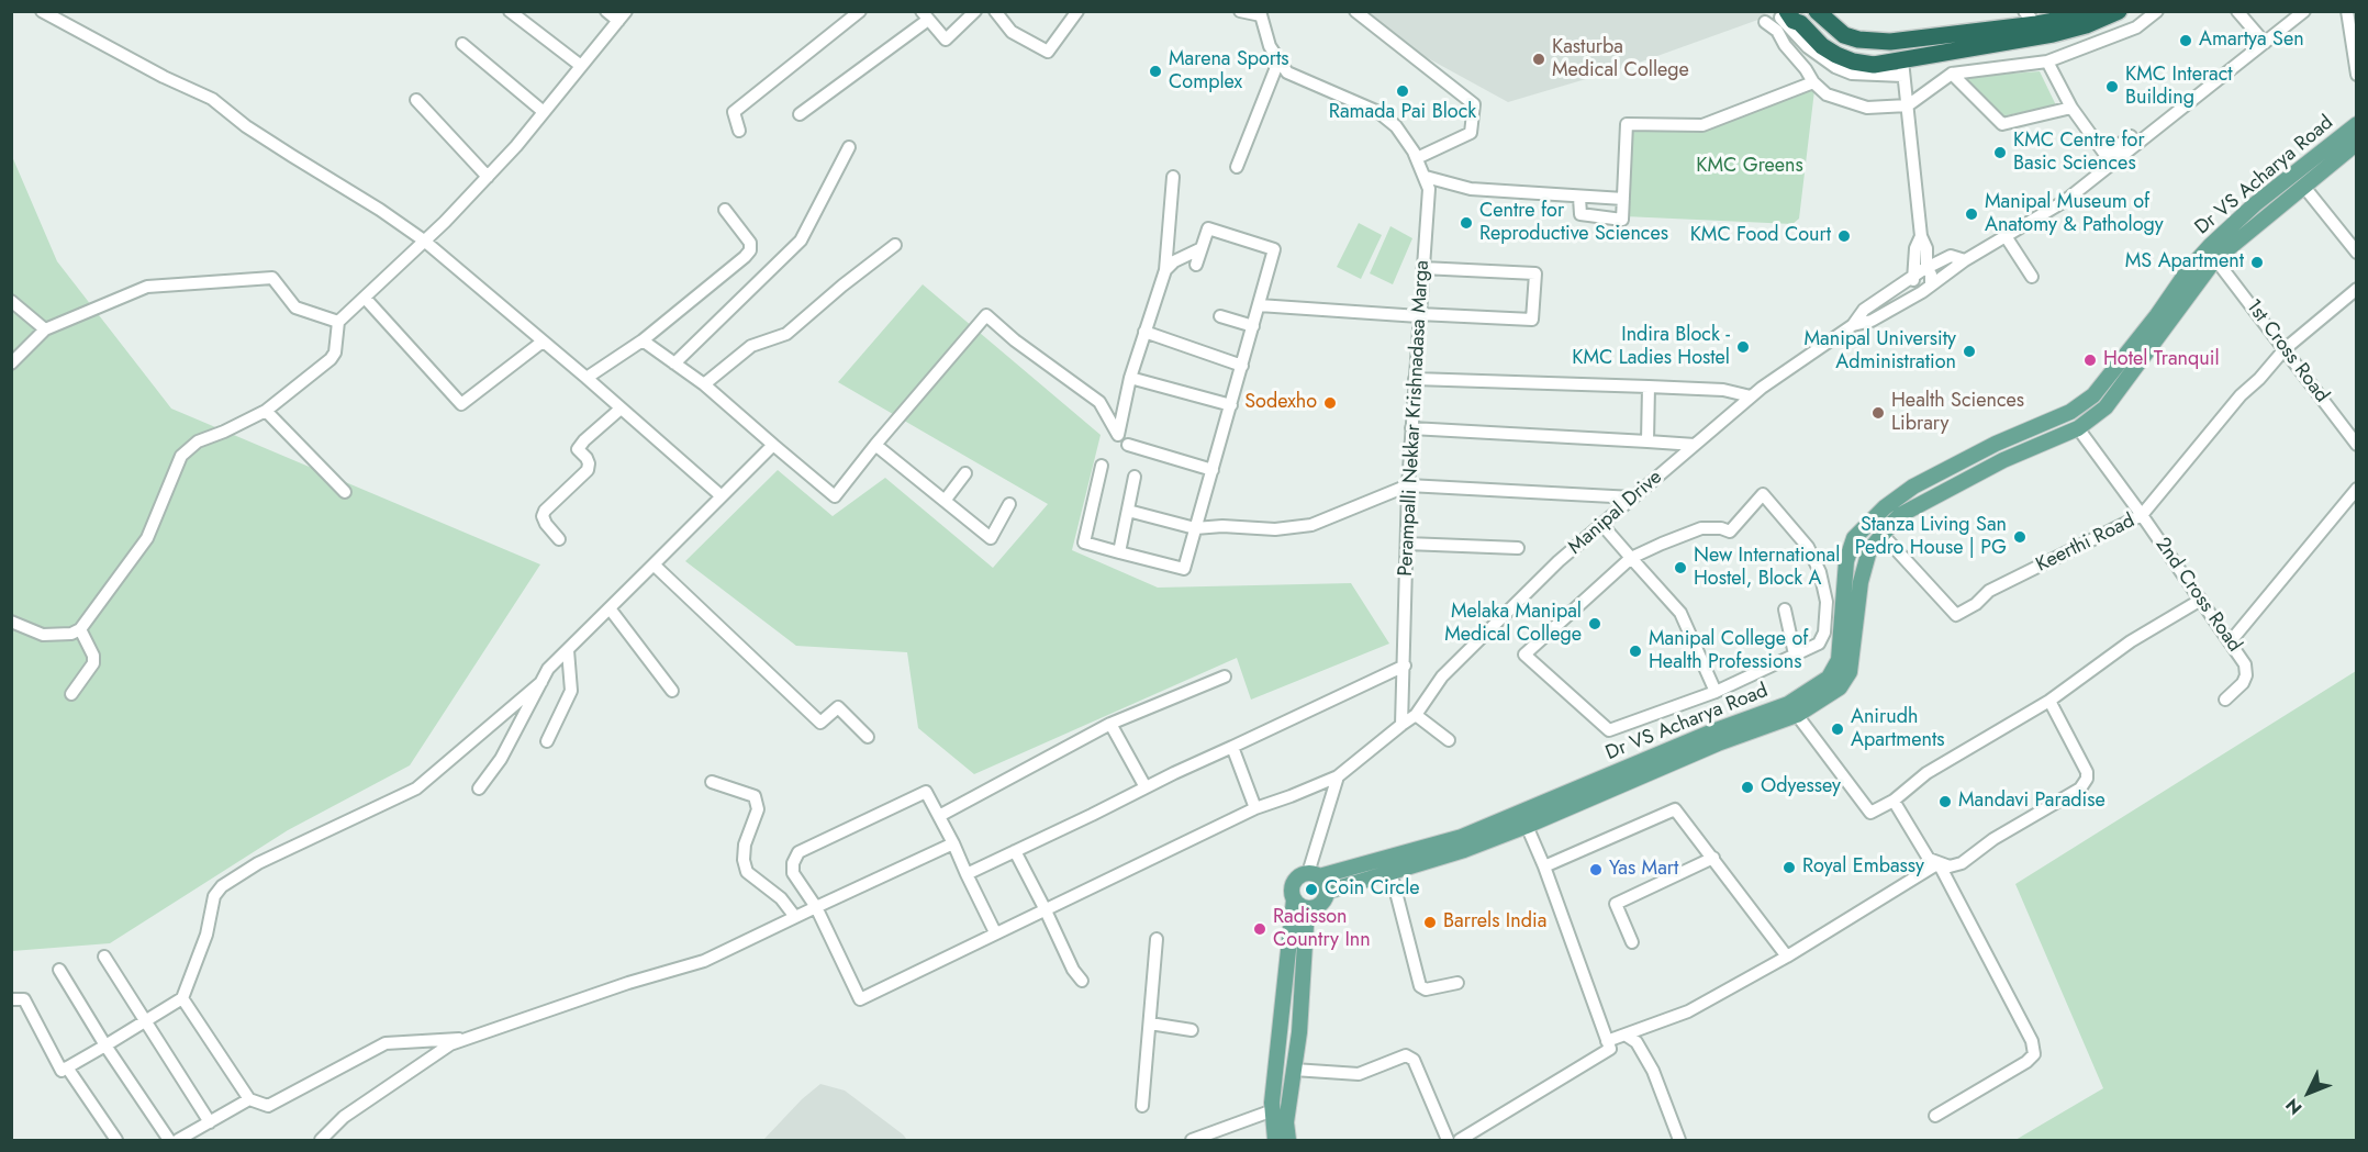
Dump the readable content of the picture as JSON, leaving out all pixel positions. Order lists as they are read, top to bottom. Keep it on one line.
{"streets":{"main road":["Dr VS Acharya Road"],"street":["1st Cross Road","Perampalli Nekkar Krishnadasa Marga","Manipal Drive","Keerthi Road","2nd Cross Road"]},"crossings":[["Dr VS Acharya Road","1st Cross Road"],["Dr VS Acharya Road","Keerthi Road"],["Dr VS Acharya Road","2nd Cross Road"],["1st Cross Road","Keerthi Road"],["Perampalli Nekkar Krishnadasa Marga","Manipal Drive"],["Keerthi Road","2nd Cross Road"]],"parks":["KMC Greens"],"places":["Amartya Sen","Kasturba Medical College","Marena Sports Complex","KMC Interact Building","Ramada Pai Block","KMC Centre for Basic Sciences","Manipal Museum of Anatomy & Pathology","Centre for Reproductive Sciences","KMC Food Court","MS Apartment","Indira Block - KMC Ladies Hostel","Manipal University Administration","Hotel Tranquil","Sodexho","Health Sciences Library","Stanza Living San Pedro House | PG","New International Hostel, Block A","Melaka Manipal Medical College","Manipal College of Health Professions","Anirudh Apartments","Odyessey","Mandavi Paradise","Royal Embassy","Yas Mart","Coin Circle","Barrels India","Radisson Country Inn"],"north":"bottom left"}
